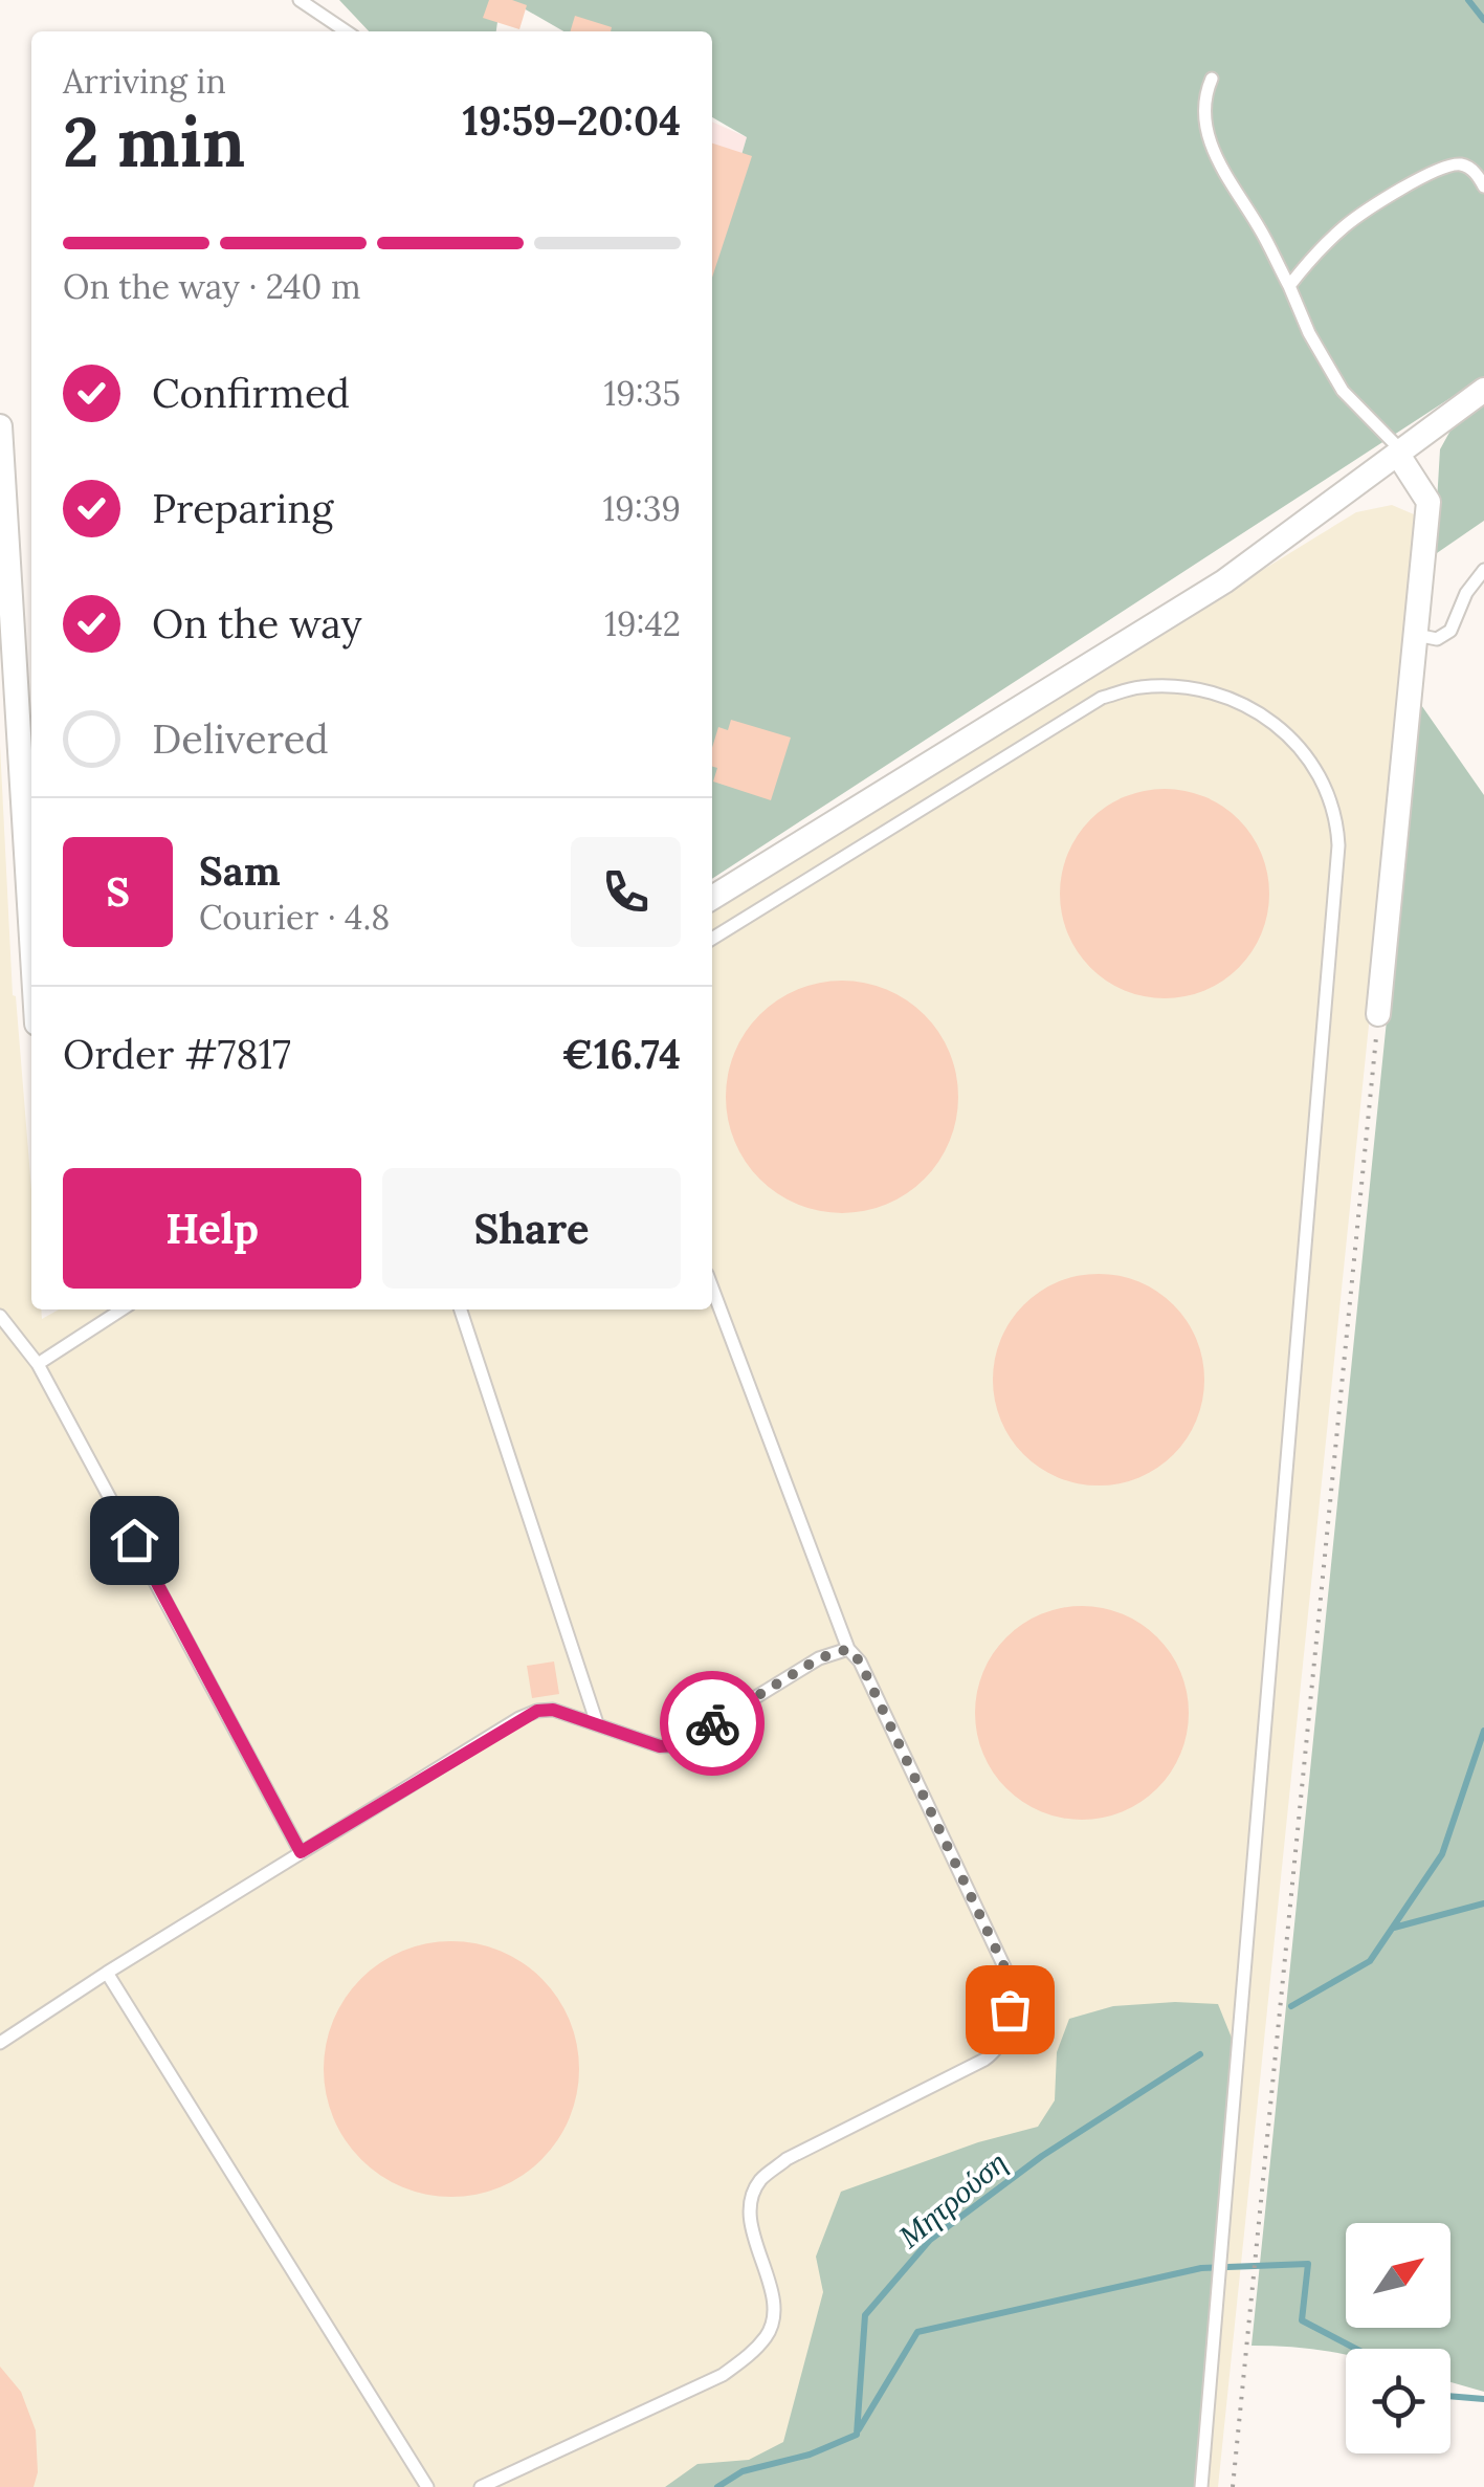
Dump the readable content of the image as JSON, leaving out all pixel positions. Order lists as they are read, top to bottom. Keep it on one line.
{"water":["Μητρούση"],"north":"top right","page":{"heading":["2 min","Arriving in","19:59–20:04"],"panel":["Sam","Courier · 4.8","Order #7817","€16.74"],"bar":"On the way · 240 m","list":[["Confirmed","19:35"],["Preparing","19:39"],["On the way","19:42"],"Delivered"],"round":"S","buttons":["Help","Share"]}}
